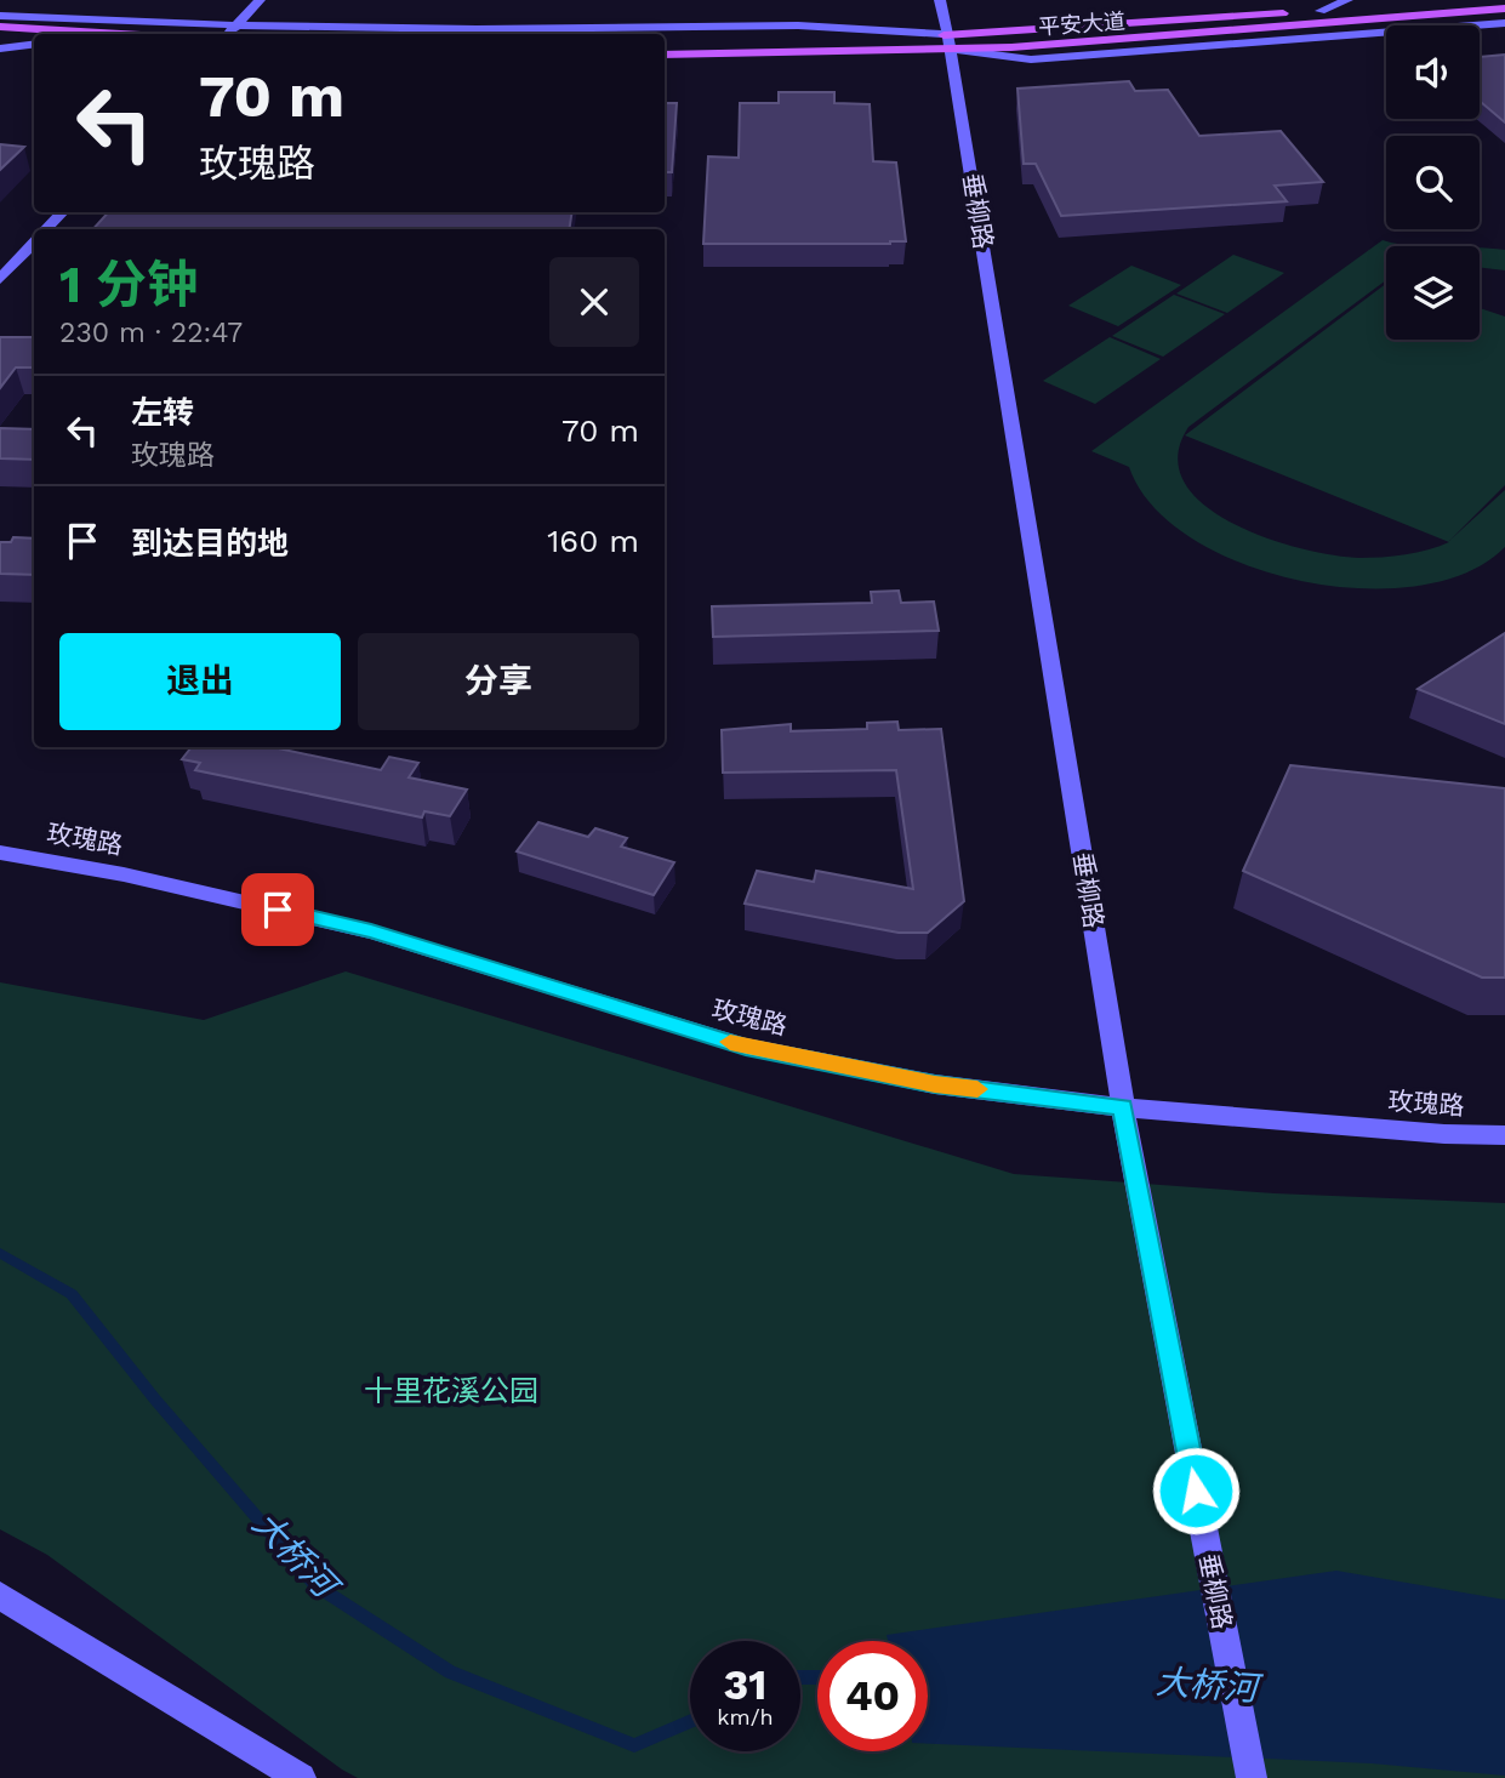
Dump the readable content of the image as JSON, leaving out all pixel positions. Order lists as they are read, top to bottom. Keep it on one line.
{"streets":{"main road":["平安大道"],"street":["垂柳路","玫瑰路"]},"crossings":[["平安大道","垂柳路"],["垂柳路","玫瑰路"]],"water":["大桥河"],"parks":["十里花溪公园"],"page":{"turn":["70 m","玫瑰路"],"heading":["1 分钟","230 m · 22:47"],"list":[{"name":"左转","note":"玫瑰路","value":"70 m"},{"name":"到达目的地","value":"160 m"}],"buttons":["退出","分享"],"speed":"31 km/h","limit":"40"}}
